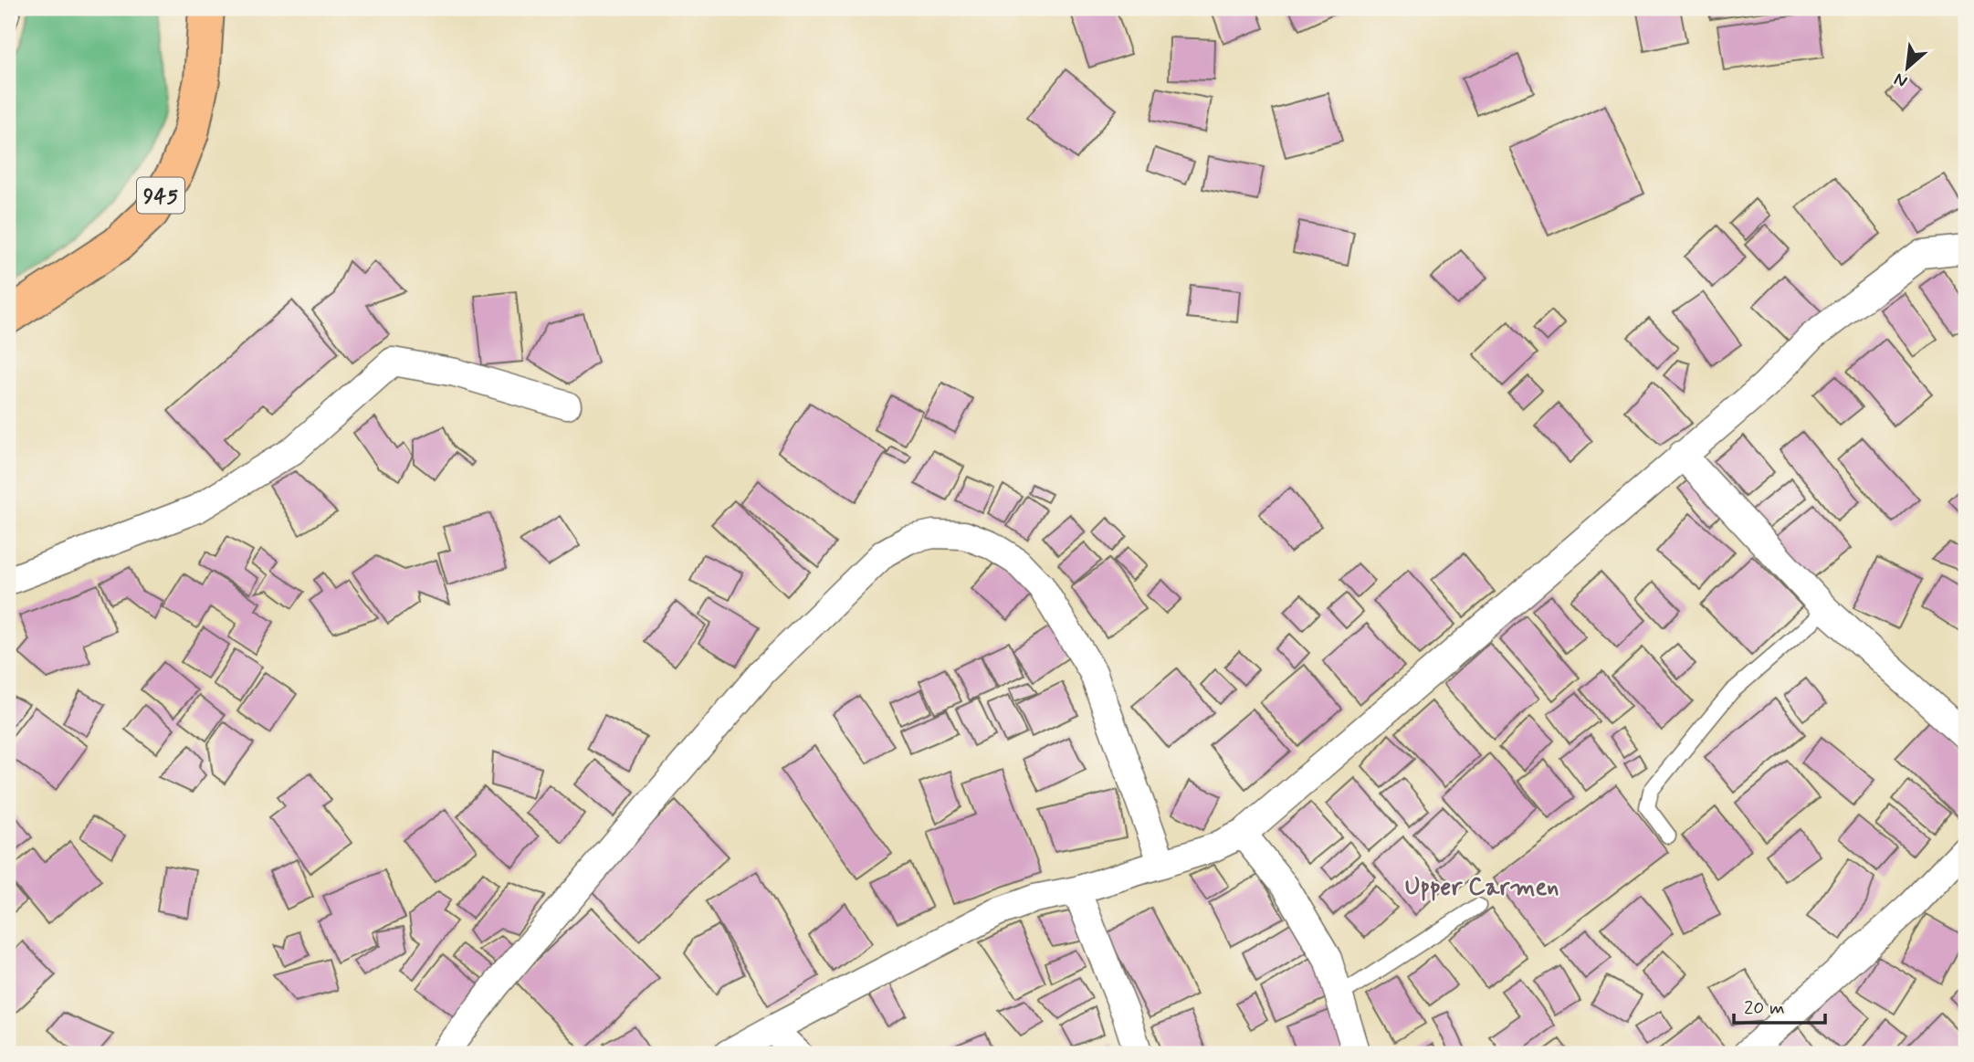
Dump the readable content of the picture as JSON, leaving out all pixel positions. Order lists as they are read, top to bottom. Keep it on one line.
{"streets":{"main road":["945"]},"districts":["Upper Carmen"],"scale_bar":"20 m","north":"bottom left"}
